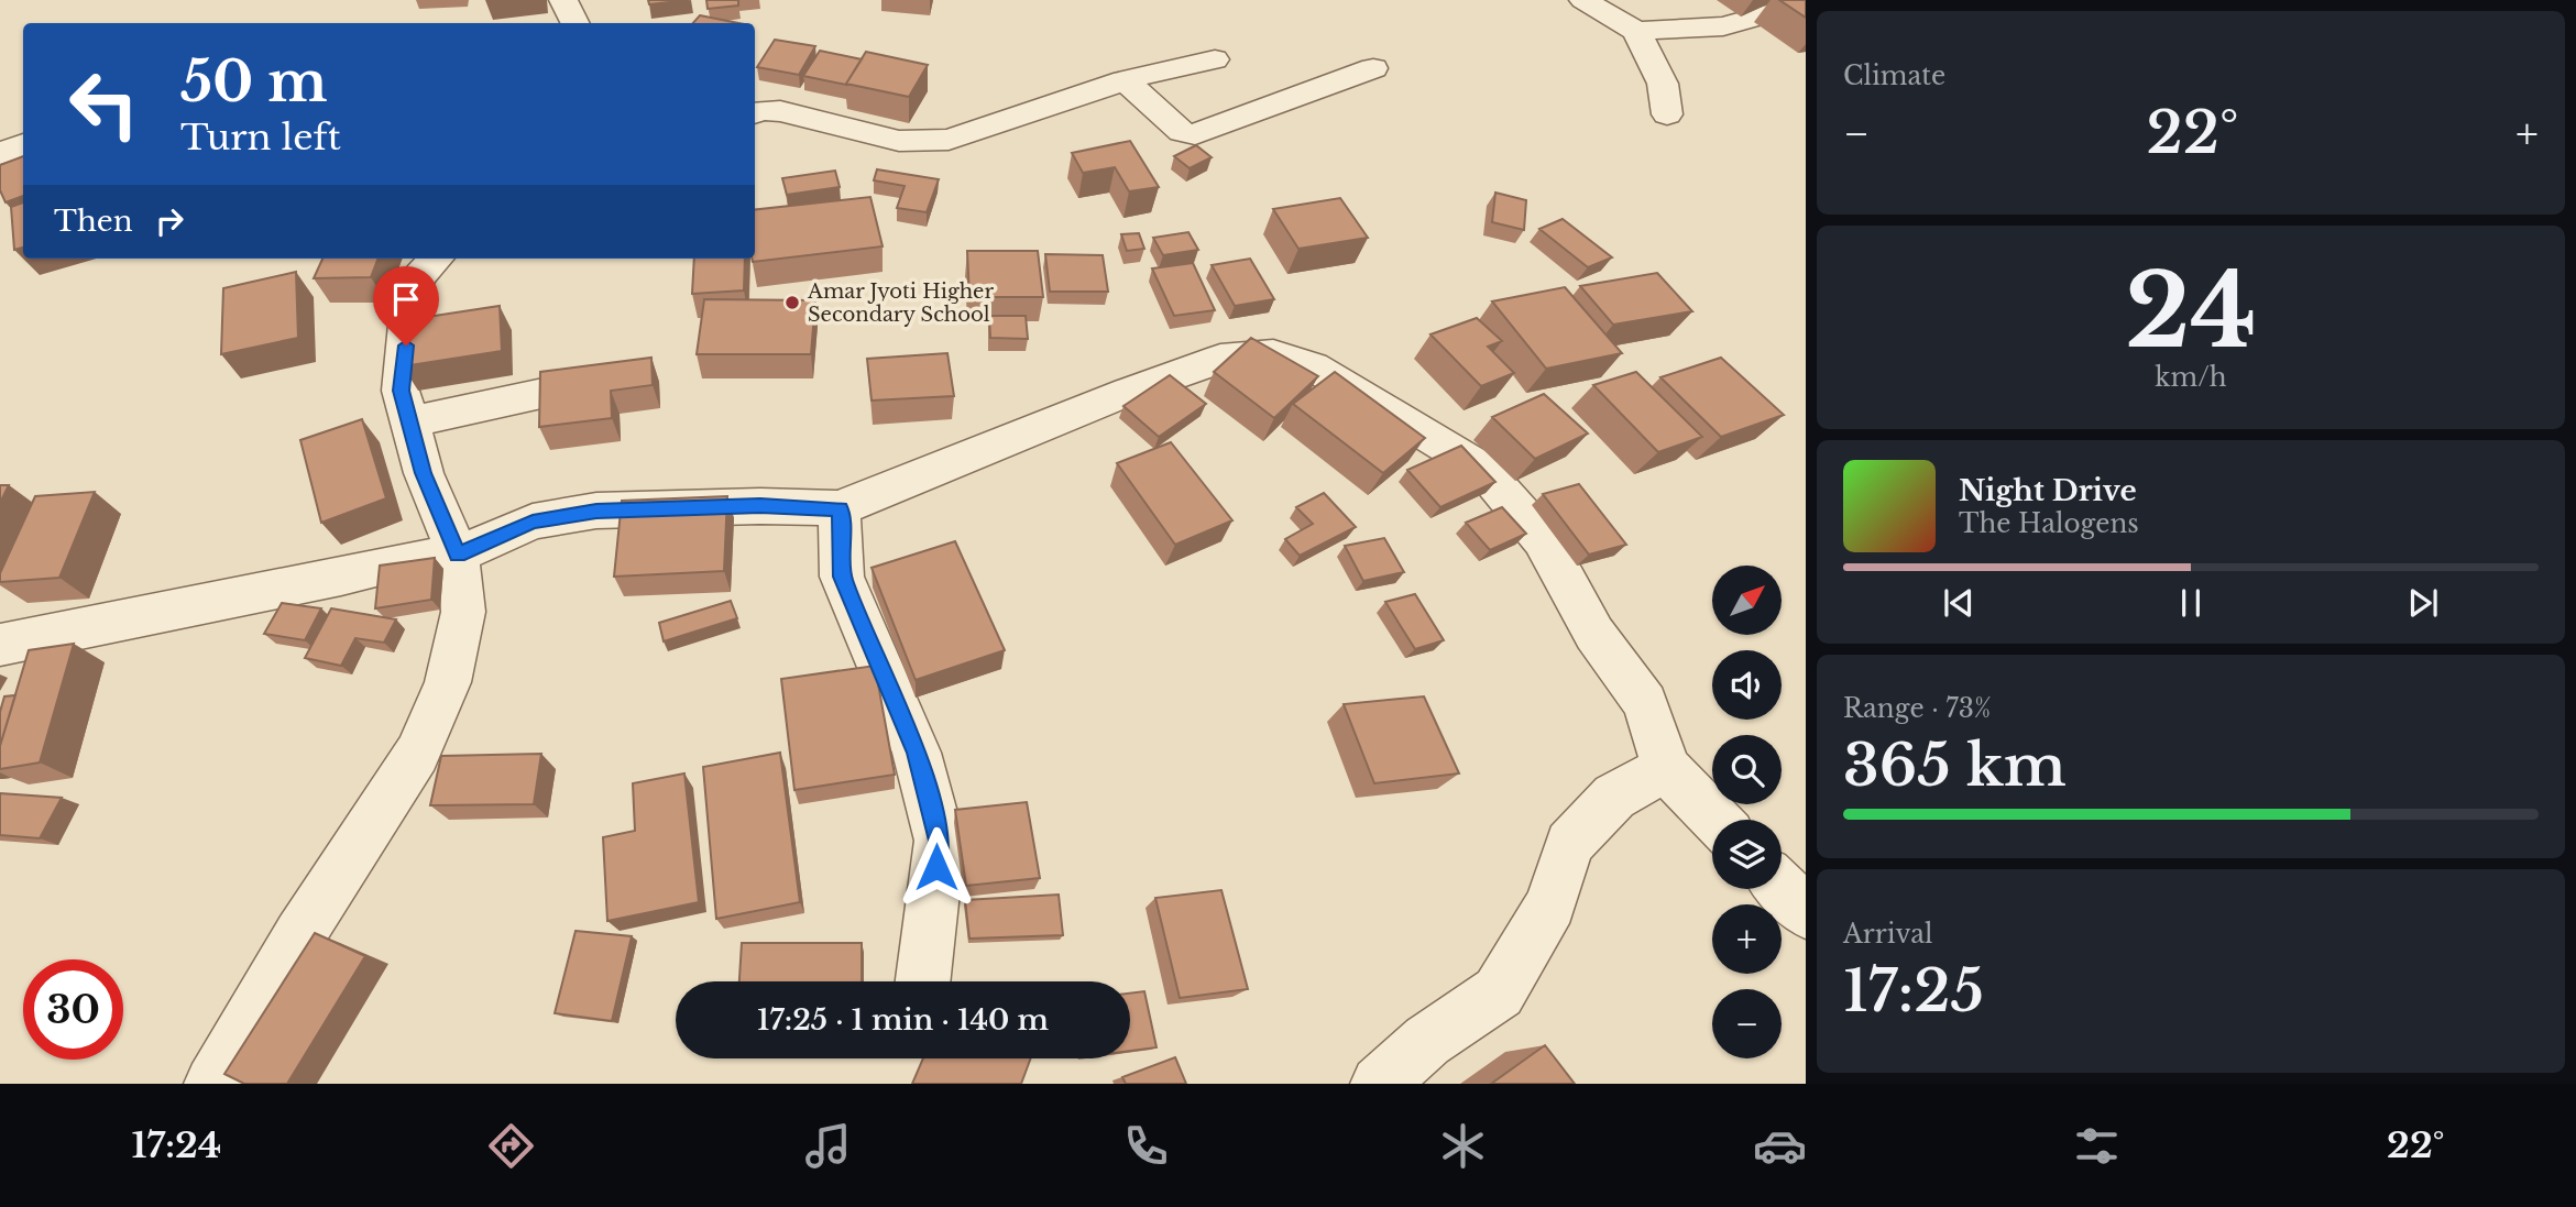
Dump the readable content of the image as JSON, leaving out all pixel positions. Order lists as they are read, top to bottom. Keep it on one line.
{"places":["Amar Jyoti Higher Secondary School"],"north":"top right","page":{"tile":["Climate",["24","km/h"],["Range · 73%","365 km"],["Arrival","17:25"]],"turn":["50 m","Turn left"],"heat":["−","22°","+"],"then":"Then","song":["Night Drive","The Halogens"],"map_buttons":["+","−"],"limit":"30","trip":"17:25 · 1 min · 140 m","tabs":["17:24","22°"]}}
